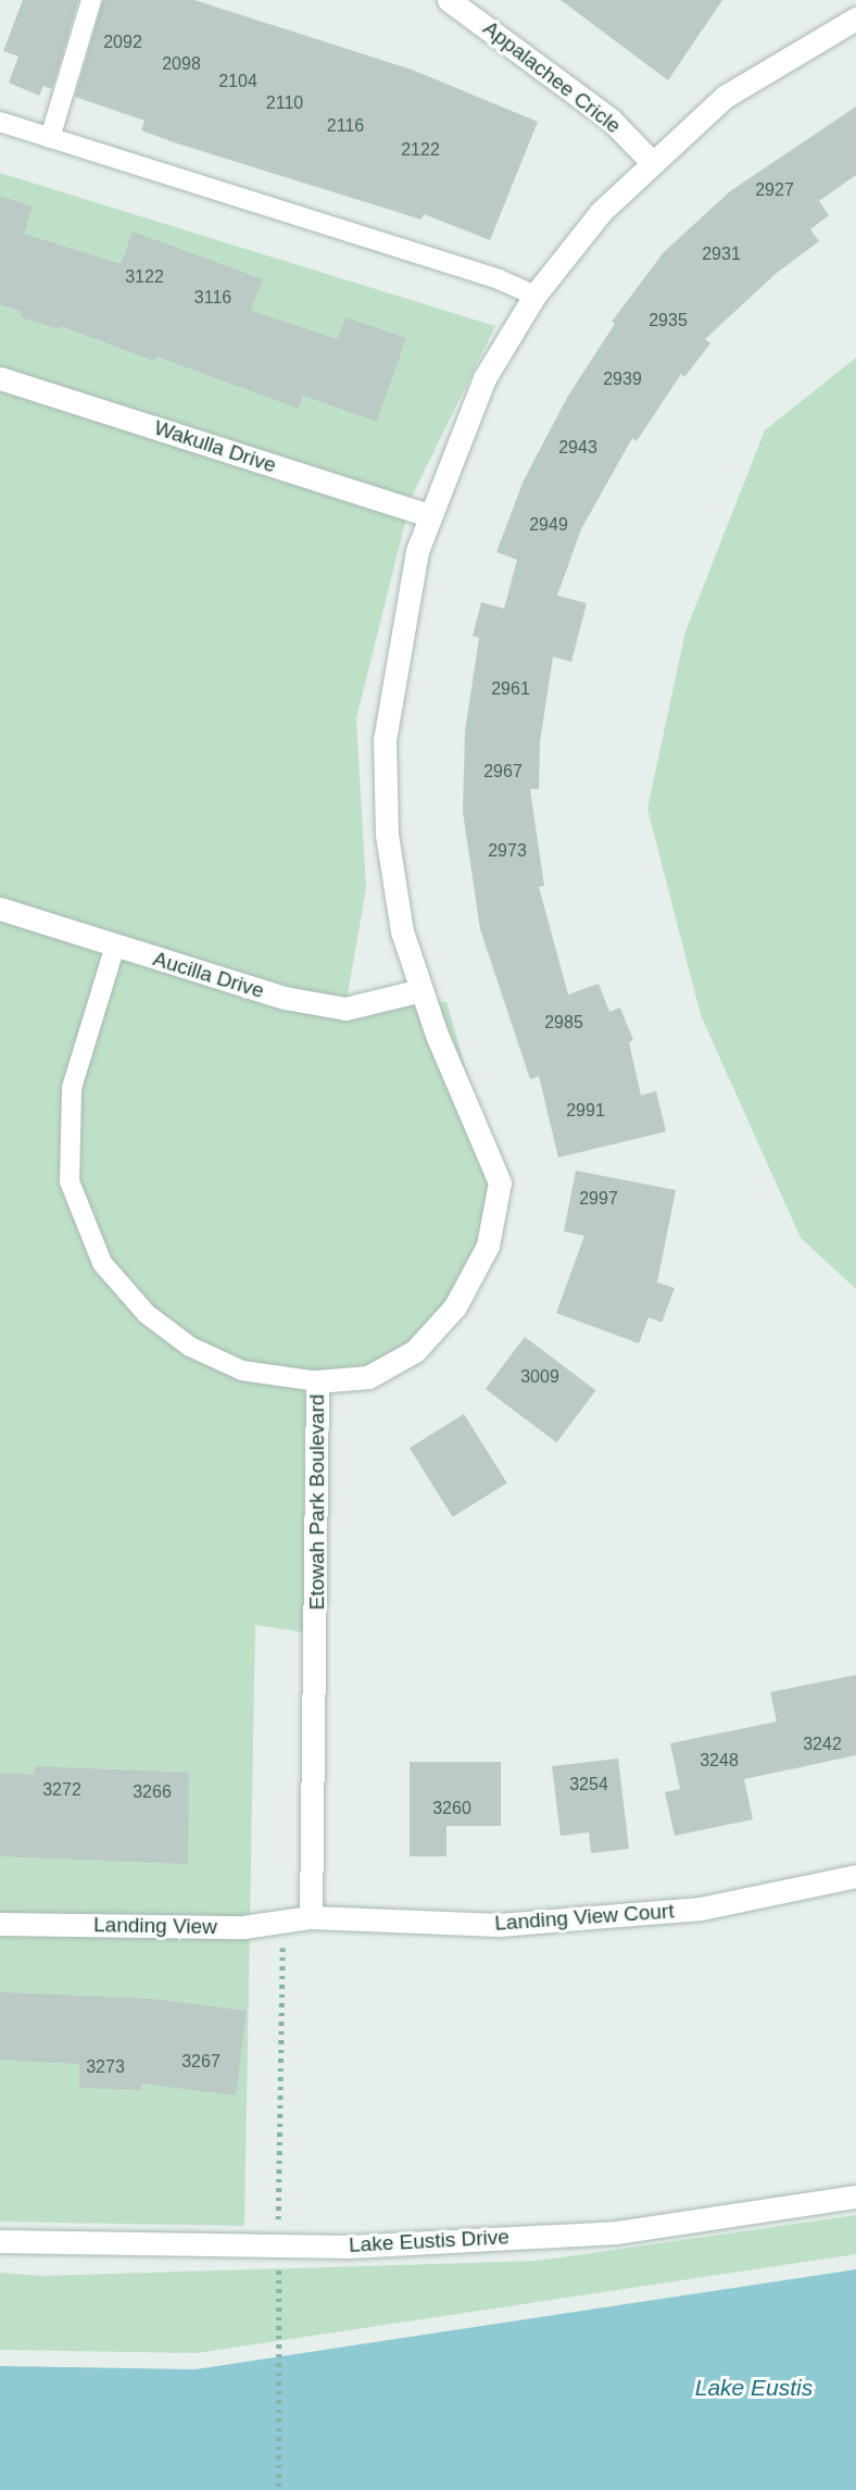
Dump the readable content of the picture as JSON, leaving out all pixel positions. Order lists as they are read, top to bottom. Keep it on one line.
{"streets":{"street":["Appalachee Cricle","Wakulla Drive","Aucilla Drive","Etowah Park Boulevard","Landing View Court","Landing View","Lake Eustis Drive"]},"crossings":[["Appalachee Cricle","Etowah Park Boulevard"],["Wakulla Drive","Etowah Park Boulevard"],["Aucilla Drive","Etowah Park Boulevard"],["Etowah Park Boulevard","Landing View Court"],["Etowah Park Boulevard","Landing View"],["Landing View Court","Landing View"]],"water":["Lake Eustis"],"house_numbers":["2092","2098","2104","2110","2116","2122","2927","2931","3122","3116","2935","2939","2943","2949","2961","2967","2973","2985","2991","2997","3009","3242","3248","3254","3272","3266","3260","3267","3273"]}
